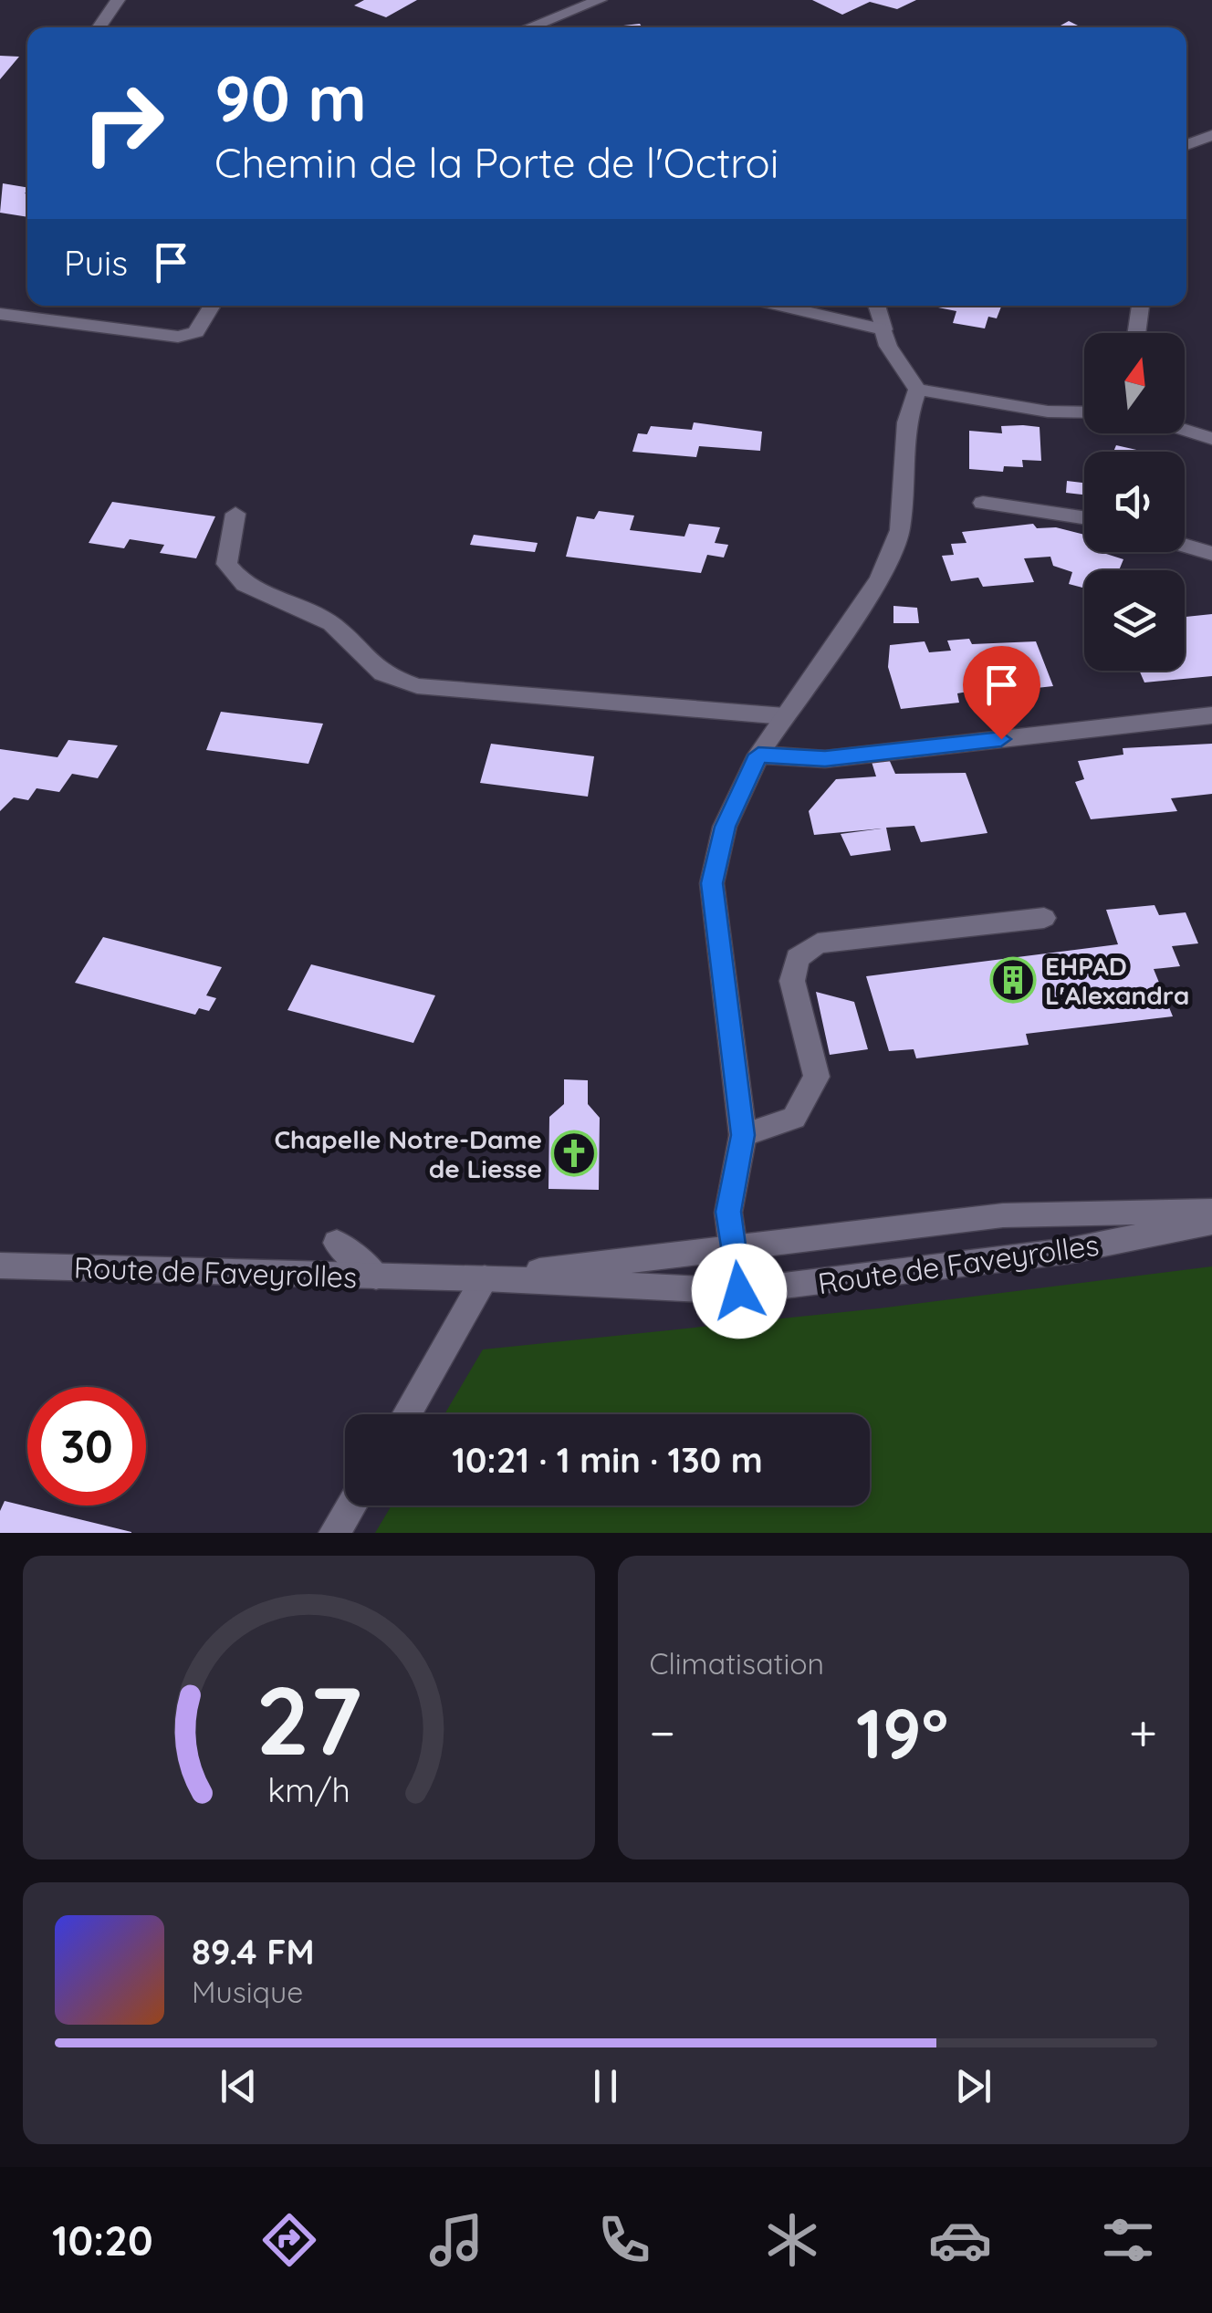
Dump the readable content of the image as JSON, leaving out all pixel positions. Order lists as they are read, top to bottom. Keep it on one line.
{"streets":{"street":["Route de Faveyrolles"]},"places":{"building":["EHPAD L'Alexandra"],"church":["Chapelle Notre-Dame de Liesse"]},"north":"top","page":{"turn":["90 m","Chemin de la Porte de l'Octroi"],"then":"Puis","limit":"30","trip":"10:21 · 1 min · 130 m","tile":"Climatisation","heat":["−","19°","+"],"song":["89.4 FM","Musique"],"tabs":"10:20","gauge":["27","km/h"]}}
